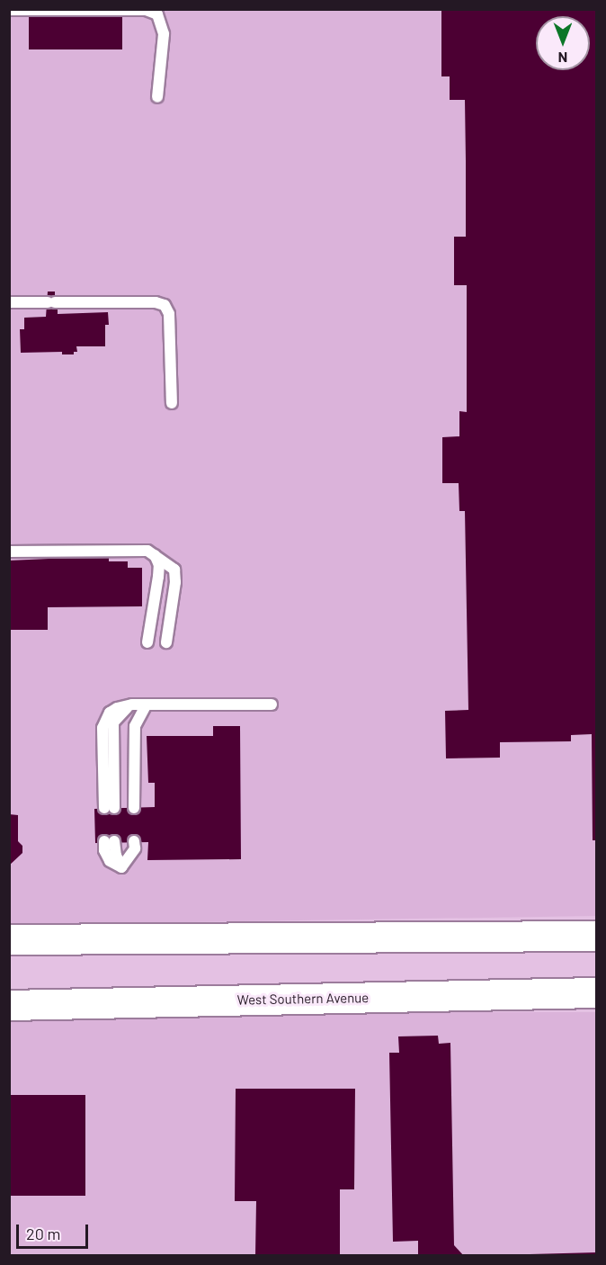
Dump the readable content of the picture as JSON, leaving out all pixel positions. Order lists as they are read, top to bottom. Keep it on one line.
{"streets":{"main road":["West Southern Avenue"]},"scale_bar":"20 m","north":"bottom"}
